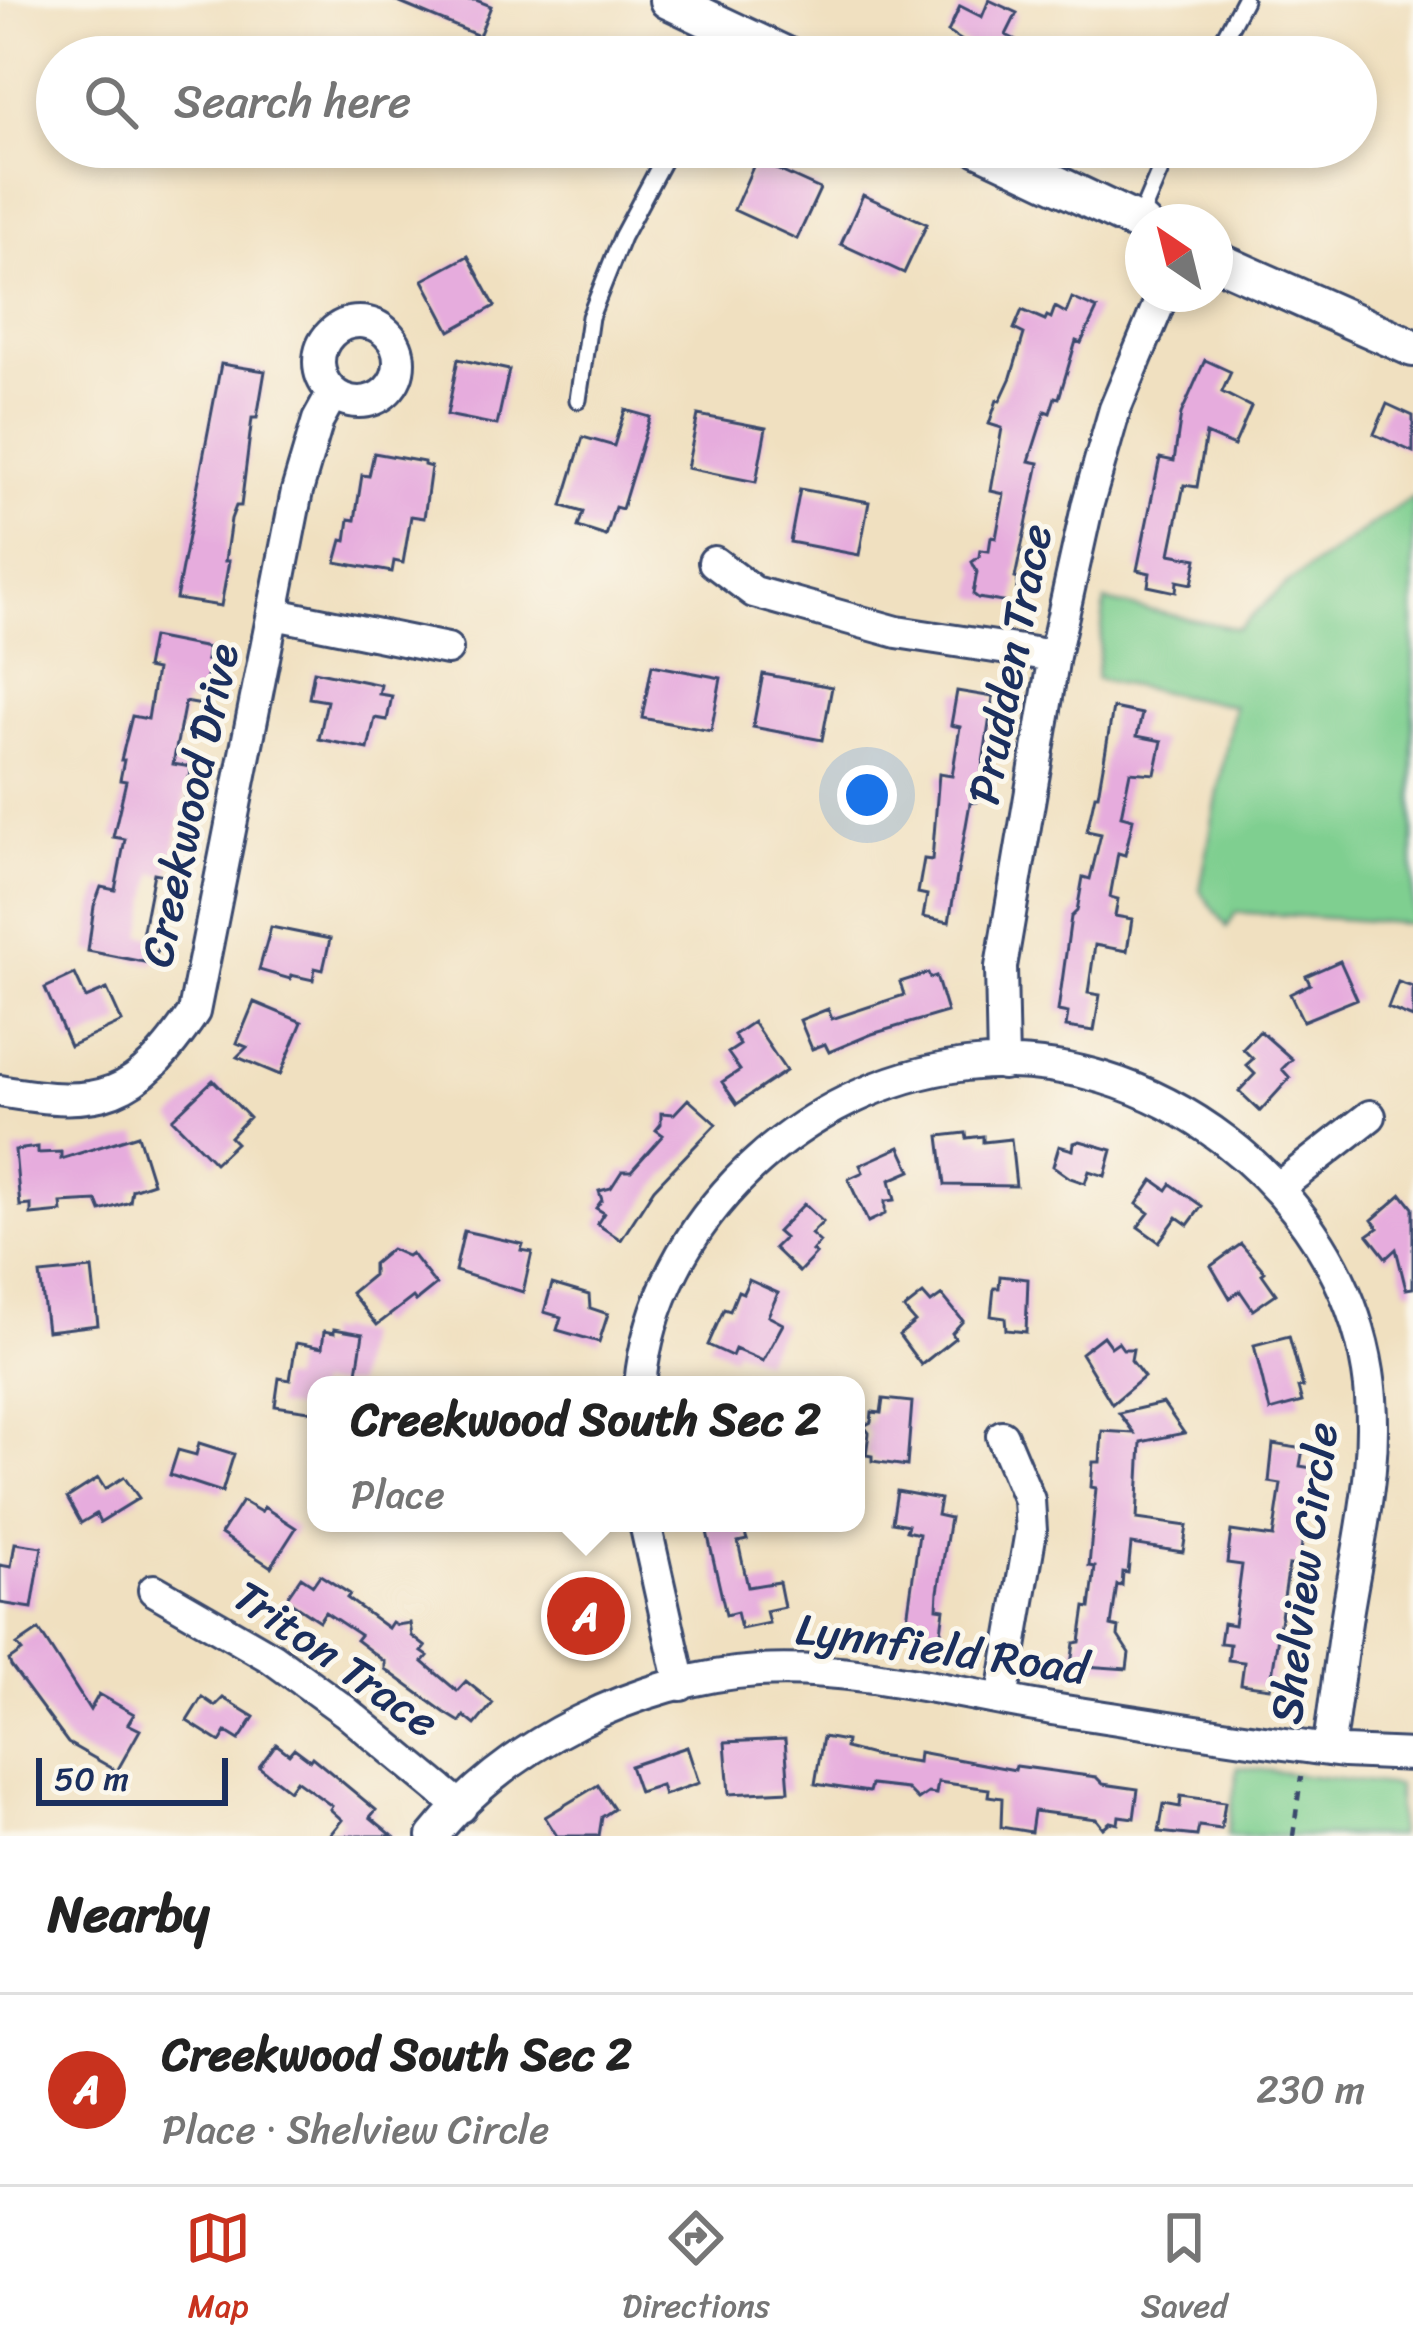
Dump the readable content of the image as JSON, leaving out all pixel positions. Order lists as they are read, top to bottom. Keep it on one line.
{"streets":{"street":["Prudden Trace","Creekwood Drive","Shelview Circle","Lynnfield Road","Triton Trace"]},"crossings":[["Prudden Trace","Shelview Circle"],["Shelview Circle","Lynnfield Road"],["Lynnfield Road","Triton Trace"]],"scale_bar":"50 m","north":"top left","page":{"search":"Search here","popup":["Creekwood South Sec 2","Place"],"pins":"A","scale":"50 m","heading":"Nearby","list":[{"mark":"A","name":"Creekwood South Sec 2","note":"Place · Shelview Circle","value":"230 m"}],"nav":["Map","Directions","Saved"]}}
